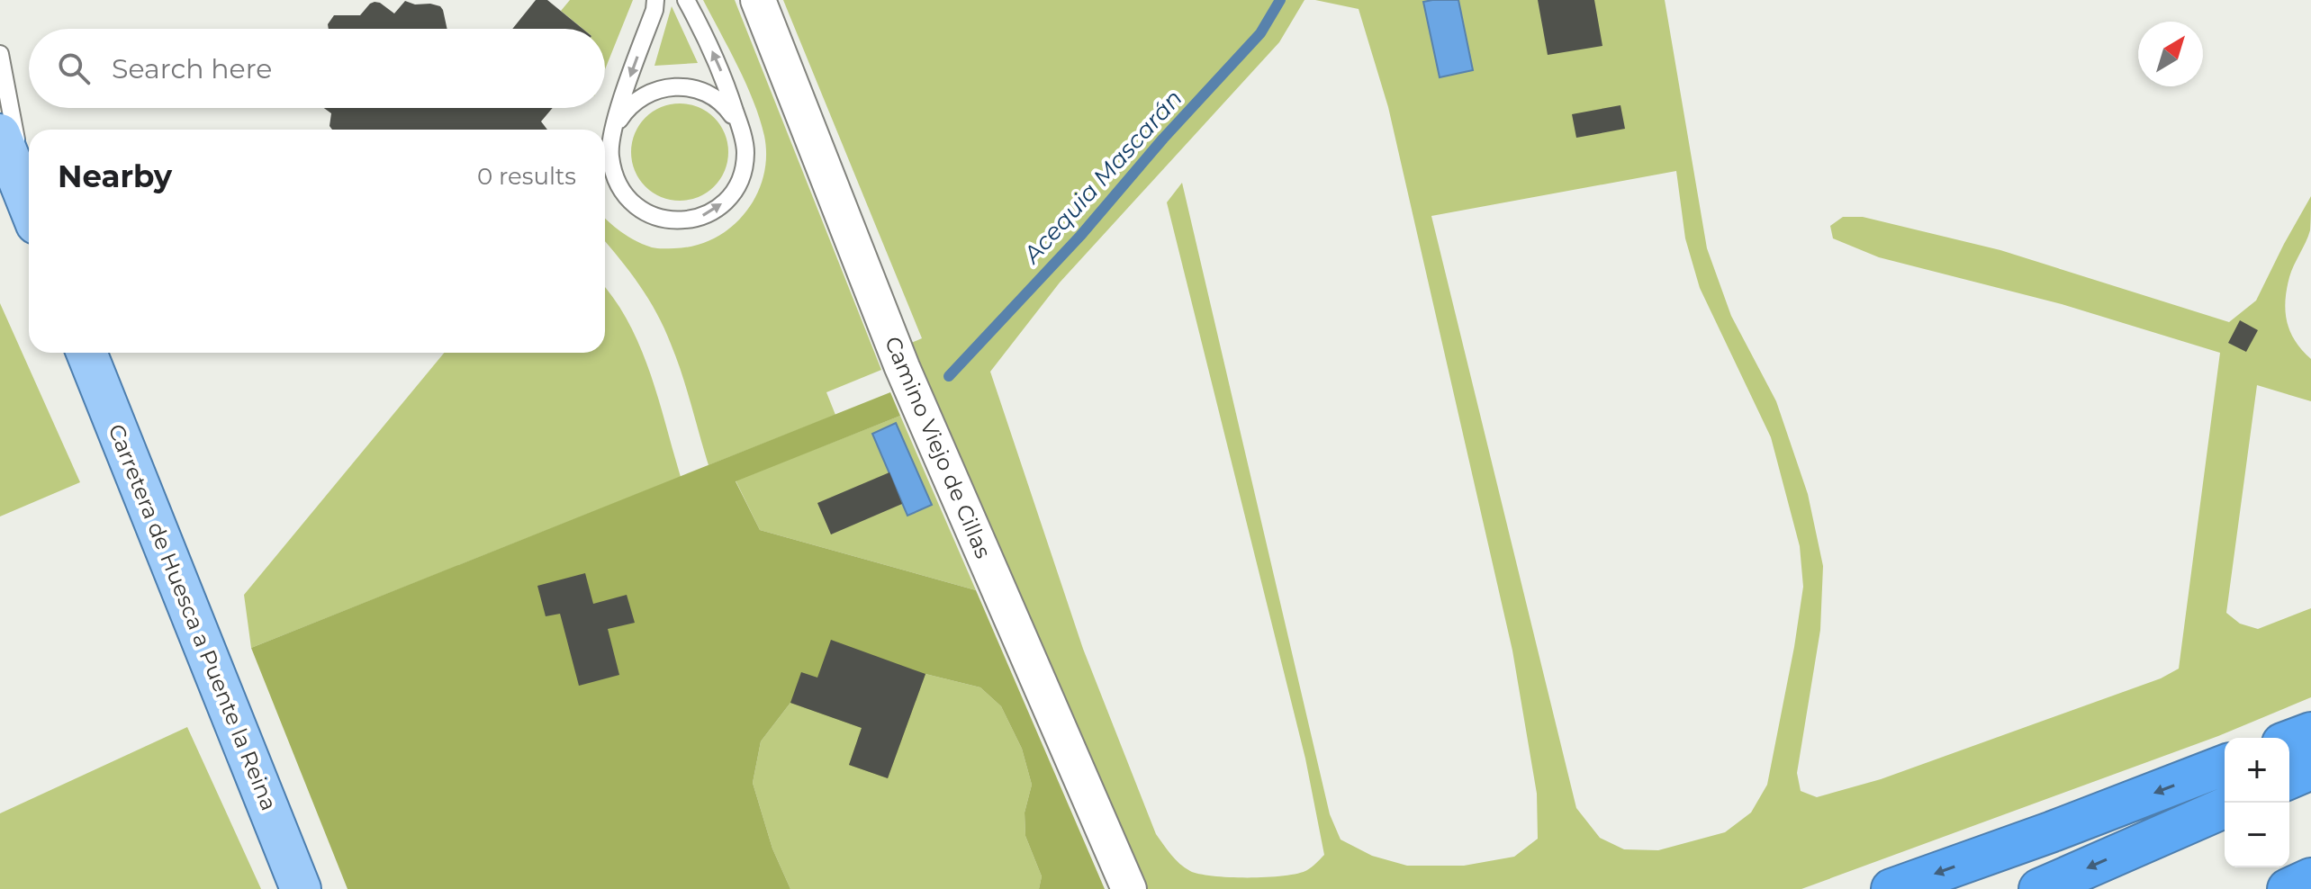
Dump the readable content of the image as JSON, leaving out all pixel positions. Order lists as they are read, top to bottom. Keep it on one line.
{"streets":{"main road":["Carretera de Huesca a Puente la Reina"],"street":["Camino Viejo de Cillas"]},"water":["Acequia Mascarán"],"north":"top right","page":{"search":"Search here","heading":["Nearby","0 results"],"map_buttons":["+","−"]}}
